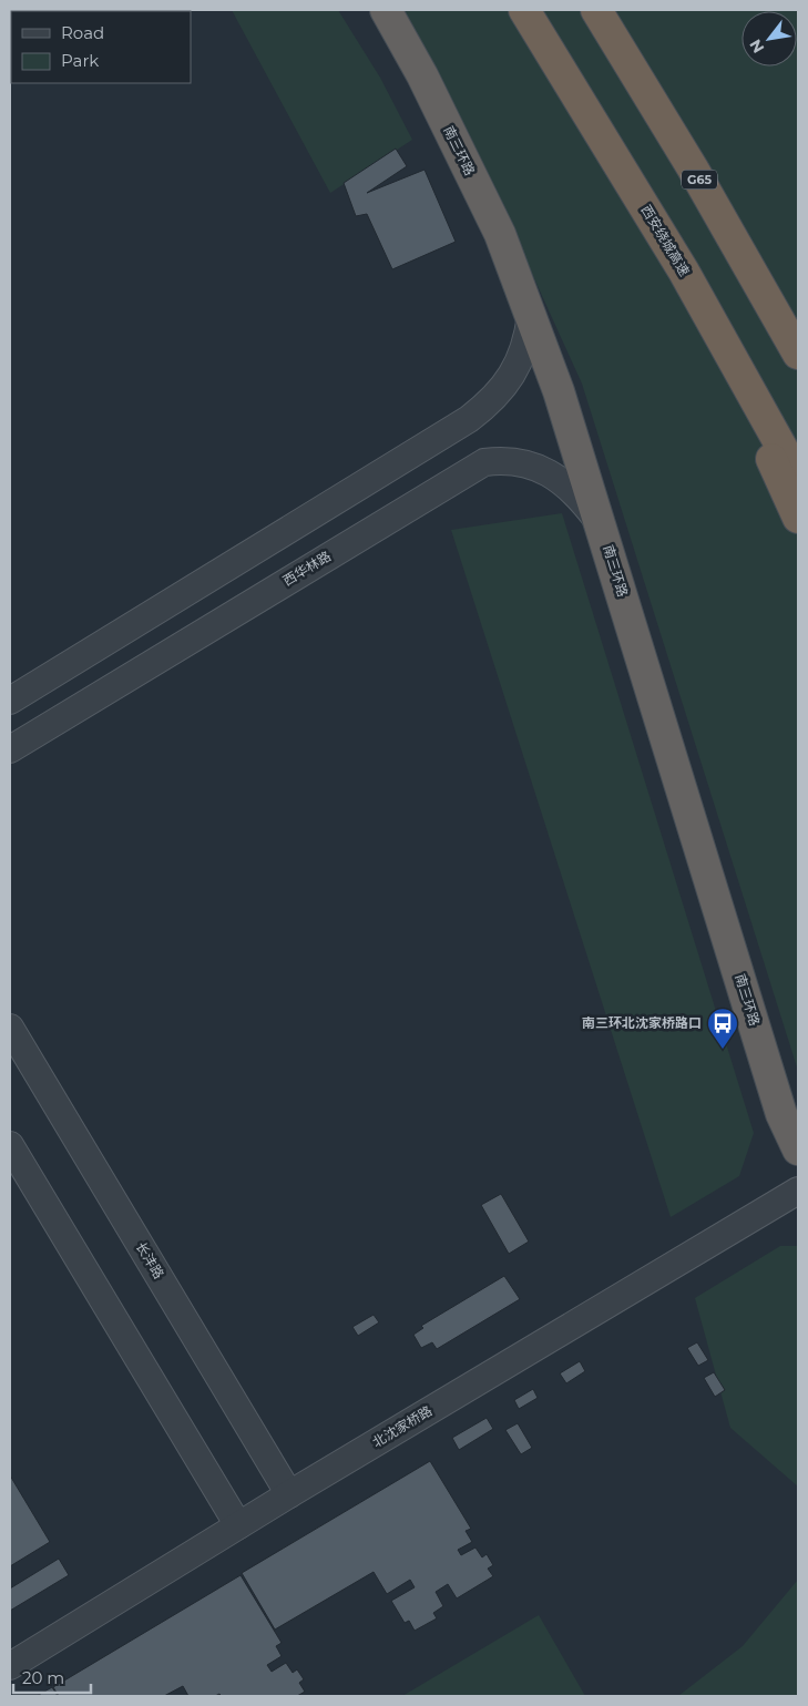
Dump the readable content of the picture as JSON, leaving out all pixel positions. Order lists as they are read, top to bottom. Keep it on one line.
{"streets":{"highway":["南三环路","G65","西安绕城高速"],"street":["西华林路","长沣路","北沈家桥路"]},"crossings":[["南三环路","西华林路"],["长沣路","北沈家桥路"]],"places":{"bus stop":["南三环北沈家桥路口"]},"legend":["Road","Park"],"scale_bar":"20 m","north":"bottom left"}
